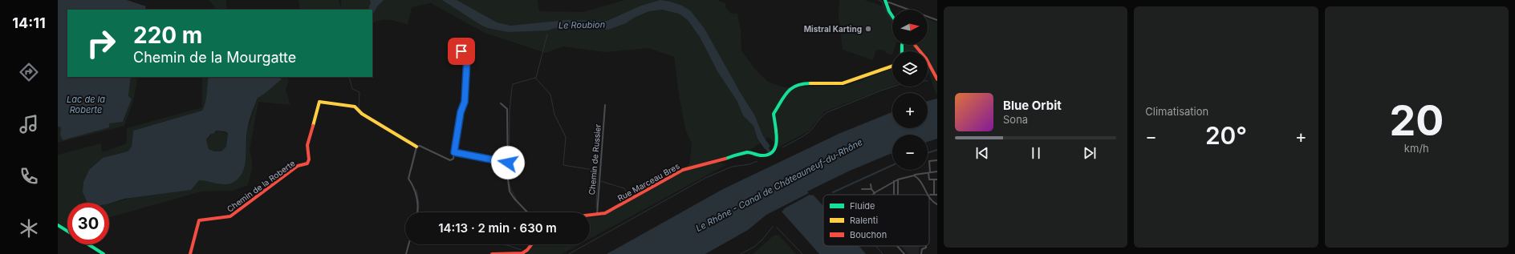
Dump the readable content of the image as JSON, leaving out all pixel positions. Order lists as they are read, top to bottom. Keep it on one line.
{"streets":{"street":["Chemin de Russier","Rue Marceau Bres","Chemin de la Roberte"]},"crossings":[["Chemin de Russier","Rue Marceau Bres"]],"water":["Le Roubion","Lac de la Roberte","Le Rhône - Canal de Châteauneuf-du-Rhône"],"places":["Mistral Karting"],"legend":["Fluide","Ralenti","Bouchon"],"north":"right","page":{"tabs":"14:11","tile":["Climatisation",["20","km/h"]],"map_buttons":["+","−"],"turn":["220 m","Chemin de la Mourgatte"],"song":["Blue Orbit","Sona"],"heat":["−","20°","+"],"limit":"30","trip":"14:13 · 2 min · 630 m"}}
